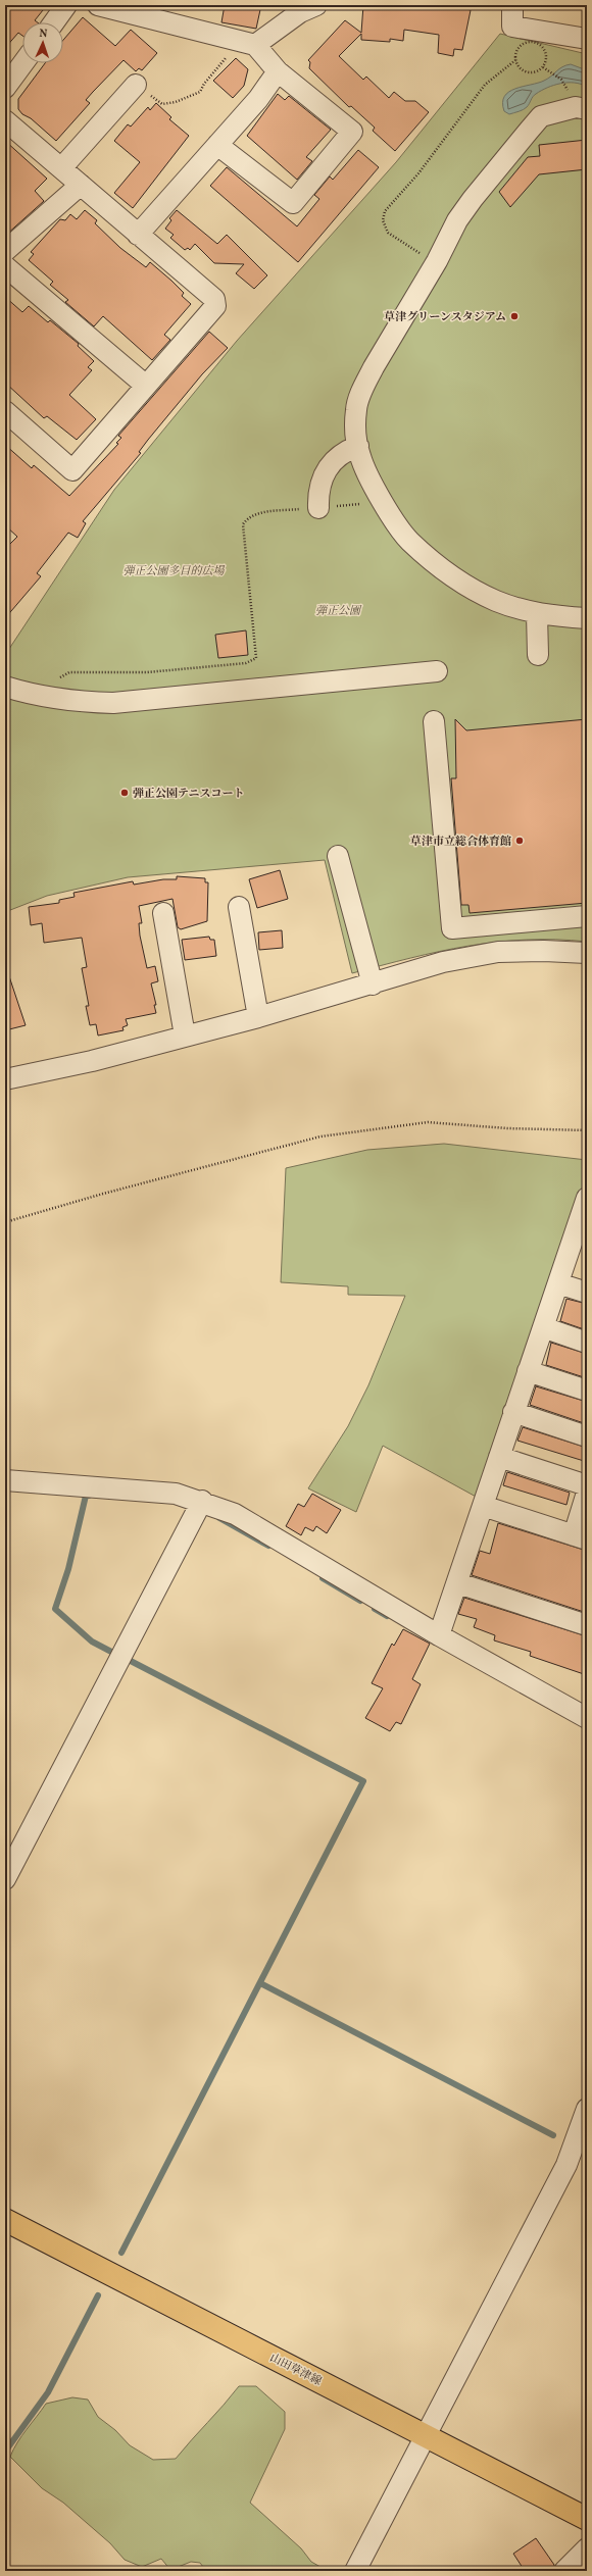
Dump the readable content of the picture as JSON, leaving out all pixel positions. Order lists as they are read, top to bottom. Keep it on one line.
{"streets":{"main road":["山田草津線"]},"parks":["弾正公園多目的広場","弾正公園"],"places":["草津グリーンスタジアム","弾正公園テニスコート","草津市立総合体育館"],"north":"top"}
